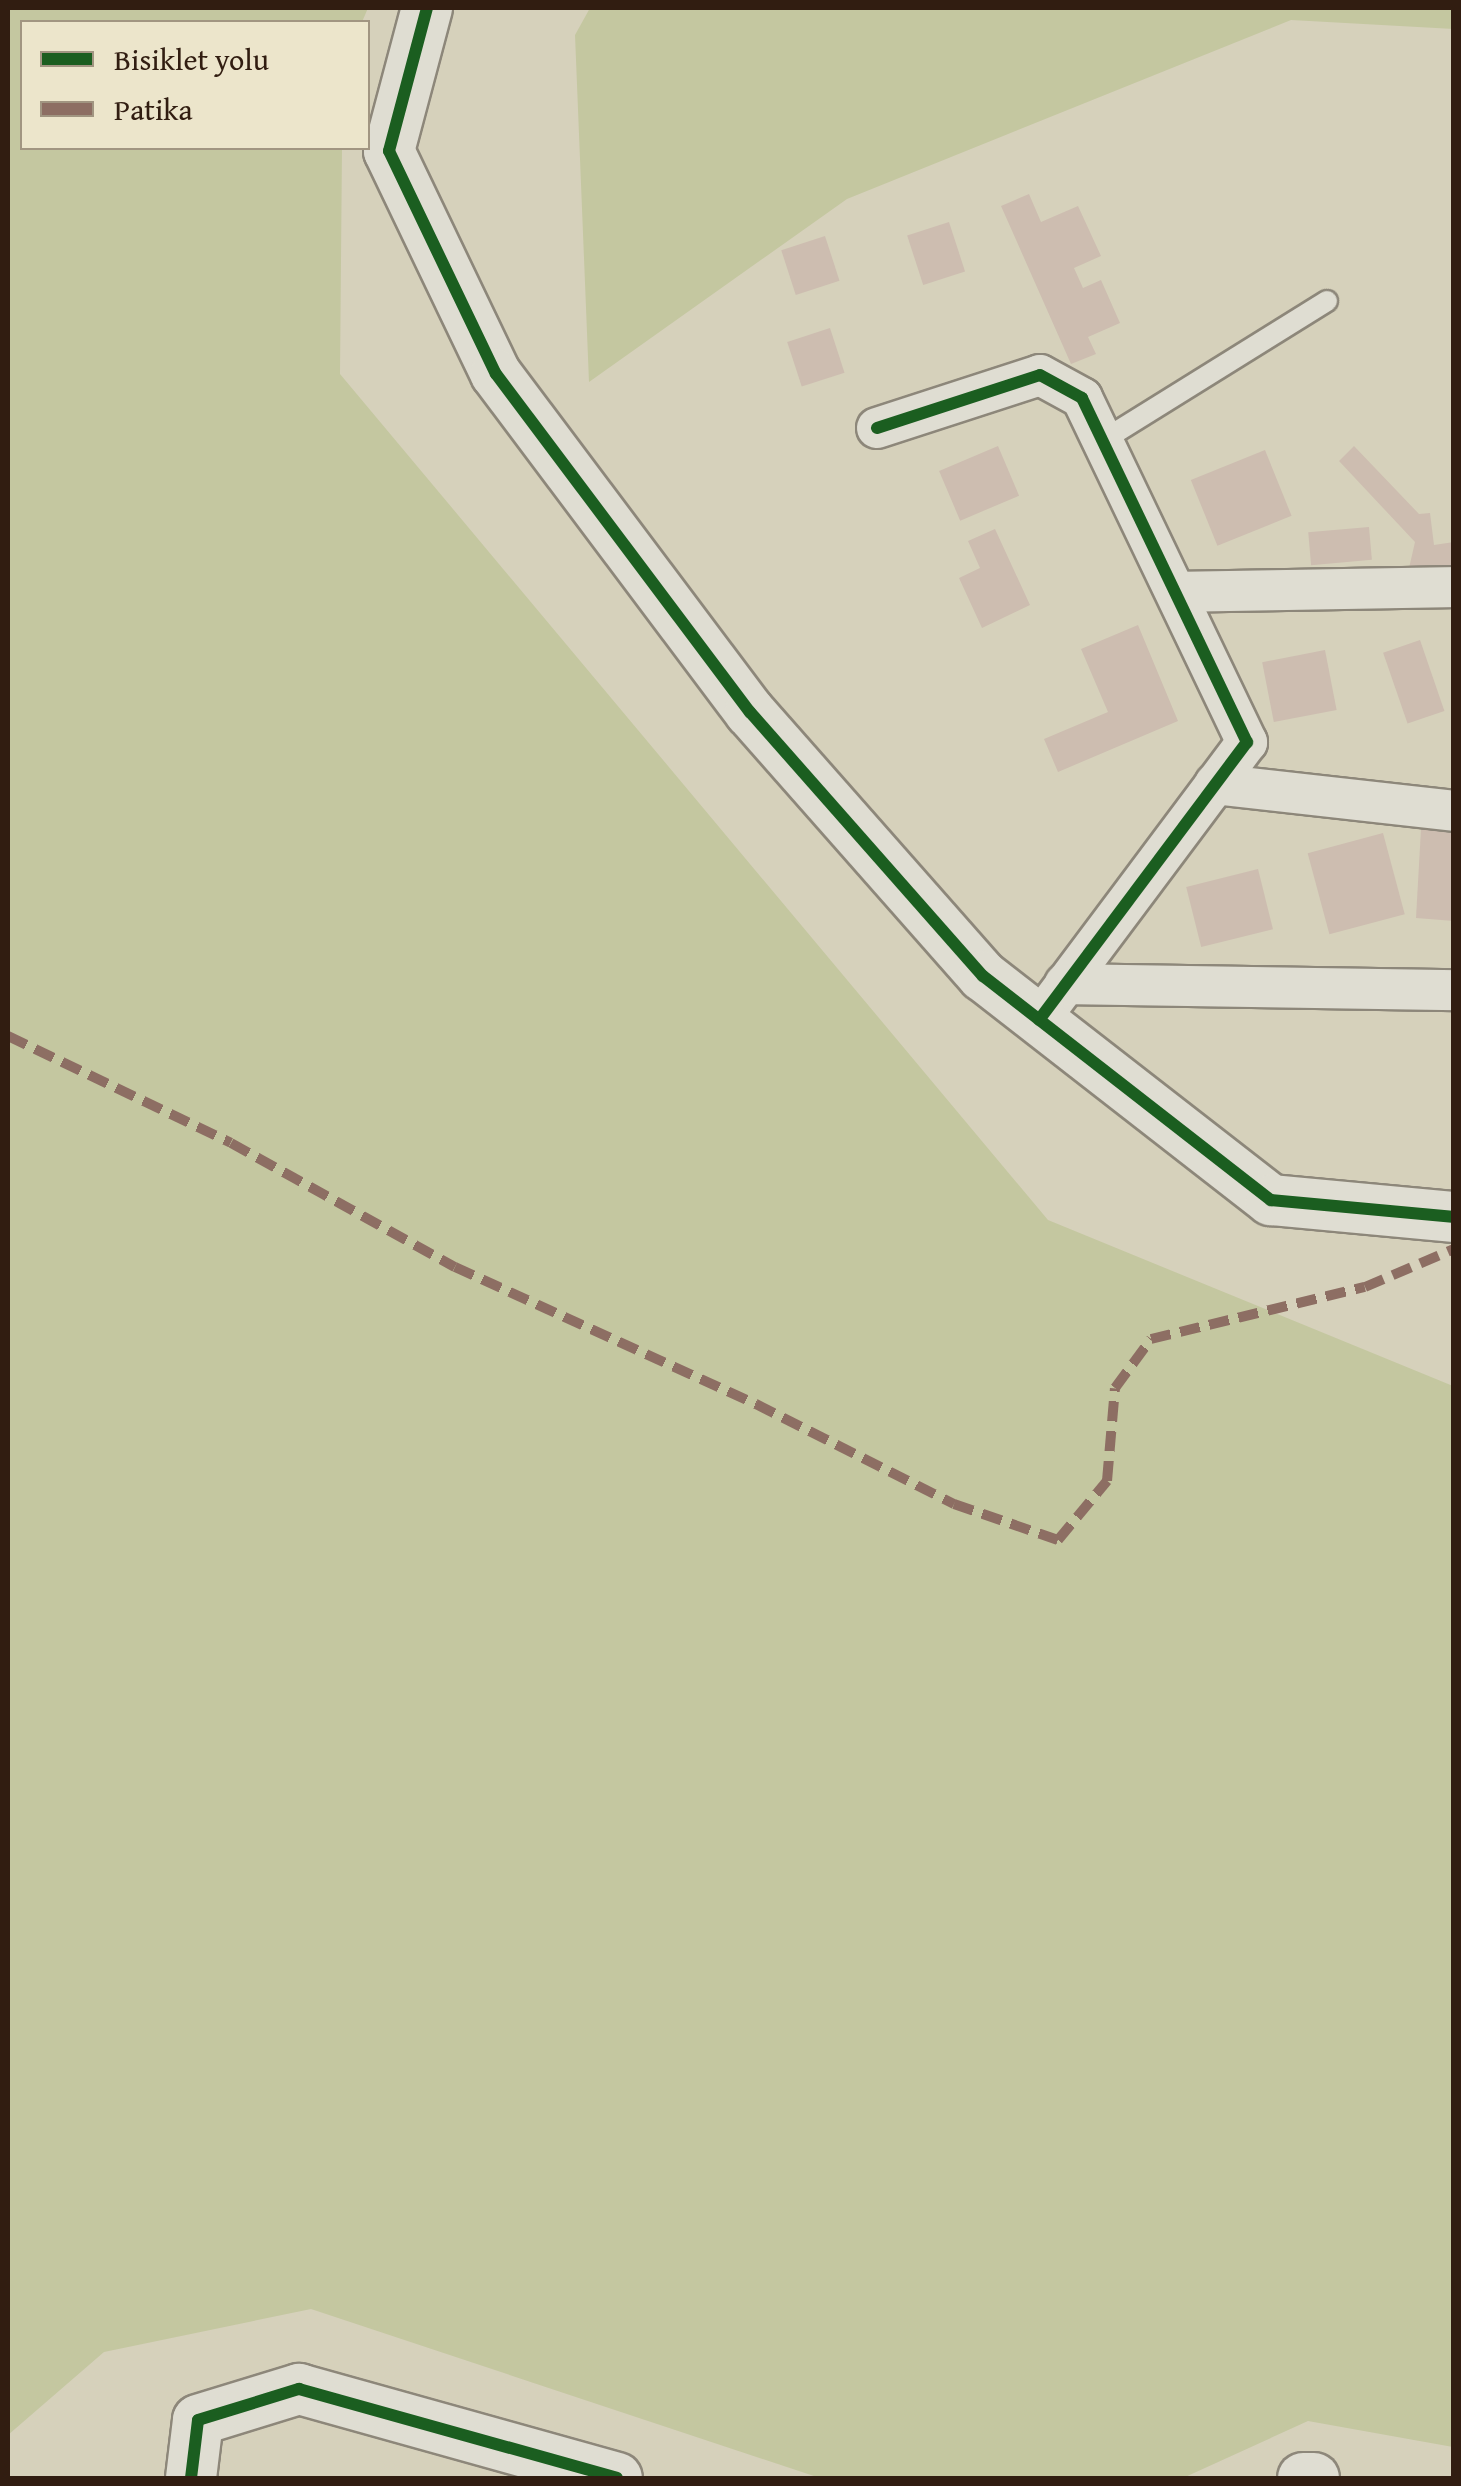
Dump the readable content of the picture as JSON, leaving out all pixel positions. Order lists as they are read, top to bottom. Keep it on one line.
{"legend":["Bisiklet yolu","Patika"]}
